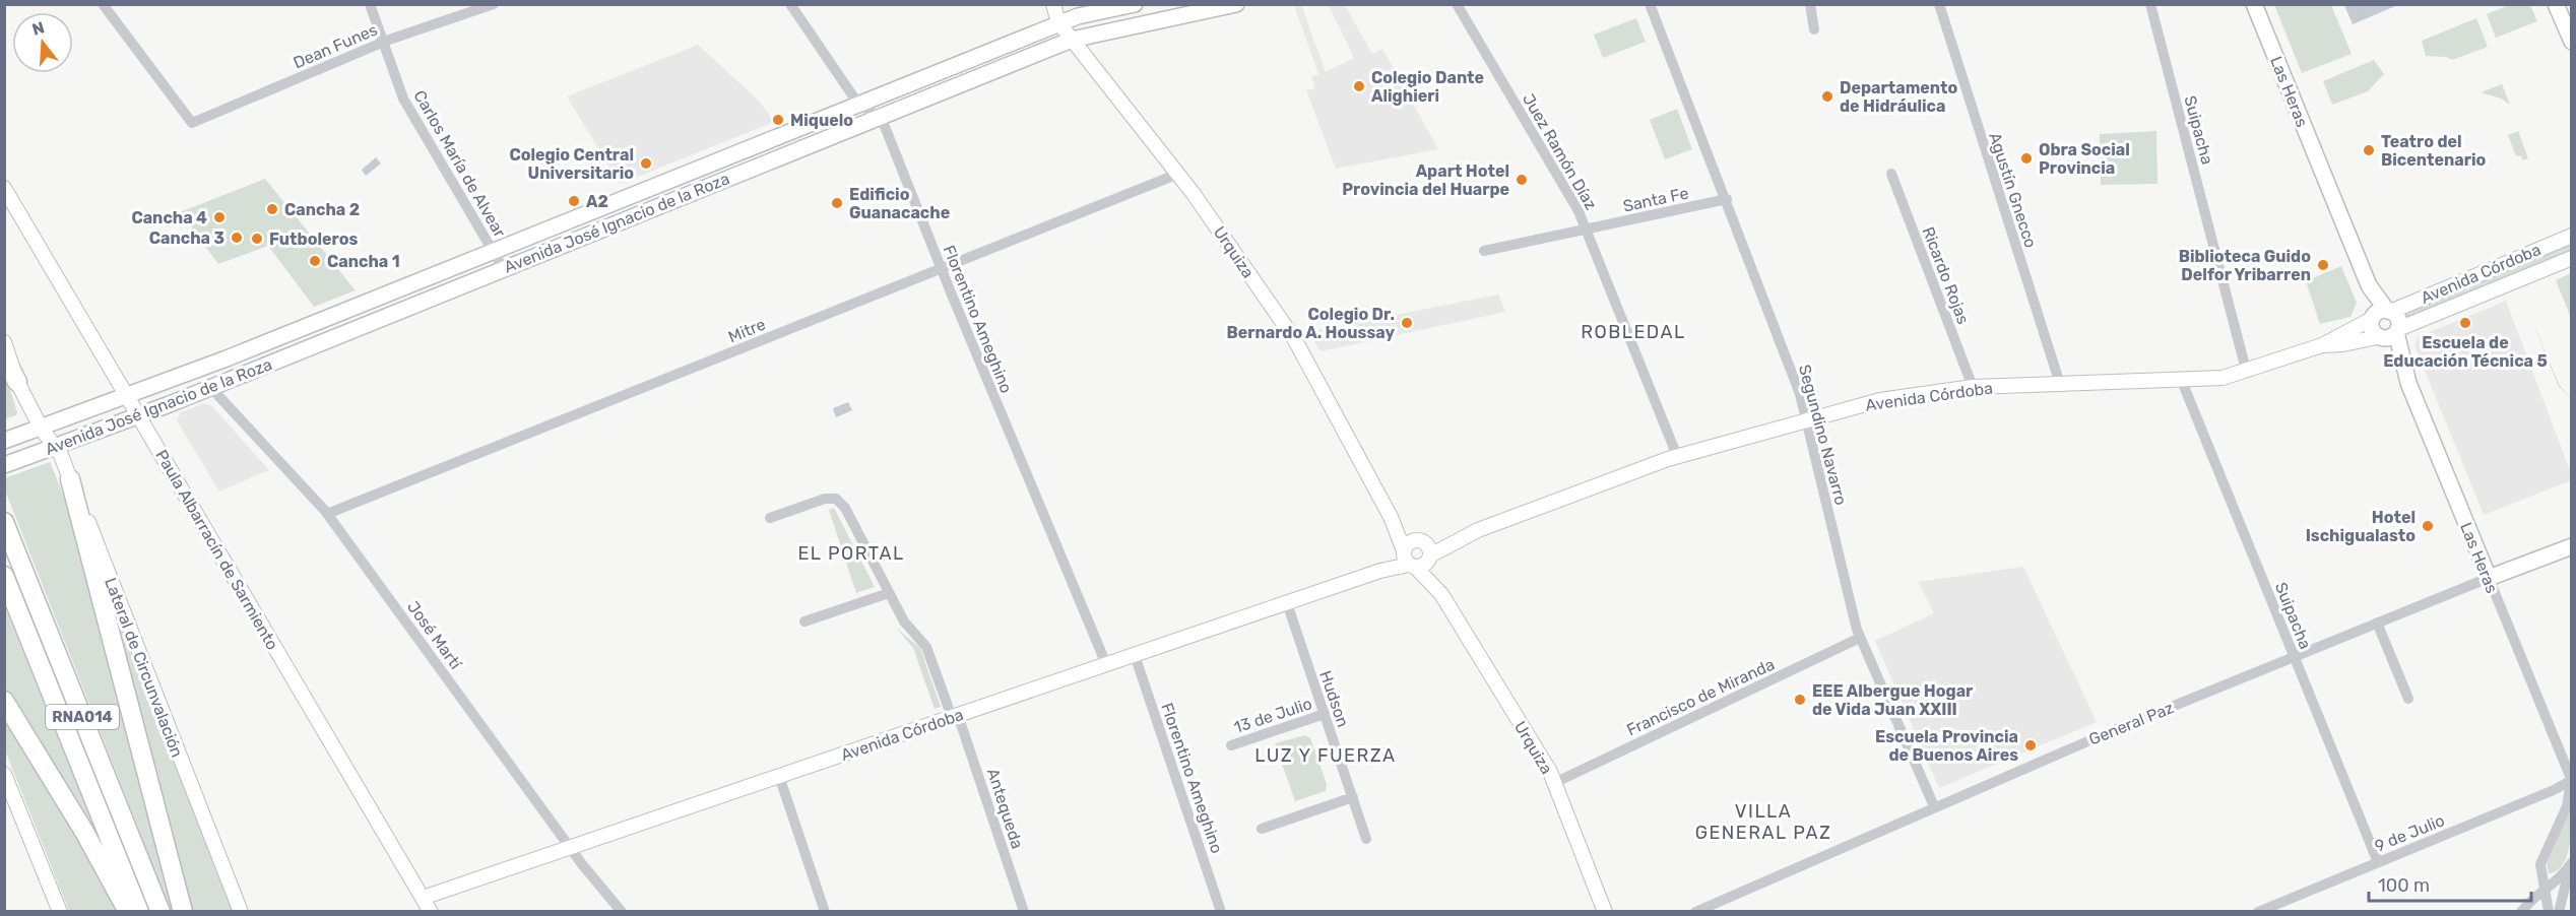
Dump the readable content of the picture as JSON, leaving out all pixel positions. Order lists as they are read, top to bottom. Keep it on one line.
{"streets":{"highway":["RNA014"],"main road":["Las Heras","Avenida José Ignacio de la Roza","Urquiza","Avenida Córdoba","Paula Albarracín de Sarmiento","Lateral de Circunvalación","General Paz"],"street":["Dean Funes","Suipacha","Juez Ramón Díaz","Carlos María de Alvear","Agustín Gnecco","Santa Fe","Ricardo Rojas","Florentino Ameghino","Mitre","Segundino Navarro","José Martí","Francisco de Miranda","Hudson","13 de Julio","Antequeda","9 de Julio"]},"crossings":[["Dean Funes","Carlos María de Alvear"],["Las Heras","Avenida Córdoba"],["Las Heras","General Paz"],["Las Heras","9 de Julio"],["Suipacha","Avenida Córdoba"],["Suipacha","General Paz"],["Suipacha","9 de Julio"],["Juez Ramón Díaz","Santa Fe"],["Juez Ramón Díaz","Avenida Córdoba"],["Carlos María de Alvear","Avenida José Ignacio de la Roza"],["Agustín Gnecco","Avenida Córdoba"],["Santa Fe","Segundino Navarro"],["Avenida José Ignacio de la Roza","Urquiza"],["Avenida José Ignacio de la Roza","Florentino Ameghino"],["Avenida José Ignacio de la Roza","Paula Albarracín de Sarmiento"],["Avenida José Ignacio de la Roza","José Martí"],["Avenida José Ignacio de la Roza","Lateral de Circunvalación"],["Urquiza","Avenida Córdoba"],["Urquiza","Mitre"],["Urquiza","Francisco de Miranda"],["Avenida Córdoba","Ricardo Rojas"],["Avenida Córdoba","Florentino Ameghino"],["Avenida Córdoba","Segundino Navarro"],["Avenida Córdoba","Paula Albarracín de Sarmiento"],["Avenida Córdoba","José Martí"],["Avenida Córdoba","Hudson"],["Avenida Córdoba","Antequeda"],["Florentino Ameghino","Mitre"],["Mitre","José Martí"],["Segundino Navarro","Francisco de Miranda"],["Segundino Navarro","General Paz"],["Hudson","13 de Julio"]],"districts":["ROBLEDAL","EL PORTAL","LUZ Y FUERZA","VILLA GENERAL PAZ"],"places":["Colegio Dante Alighieri","Departamento de Hidráulica","Miquelo","Teatro del Bicentenario","Obra Social Provincia","Colegio Central Universitario","Apart Hotel Provincia del Huarpe","A2","Edificio Guanacache","Cancha 2","Cancha 4","Cancha 3","Futboleros","Cancha 1","Biblioteca Guido Delfor Yribarren","Colegio Dr. Bernardo A. Houssay","Escuela de Educación Técnica 5","Hotel Ischigualasto","EEE Albergue Hogar de Vida Juan XXIII","Escuela Provincia de Buenos Aires"],"scale_bar":"100 m","north":"top"}
